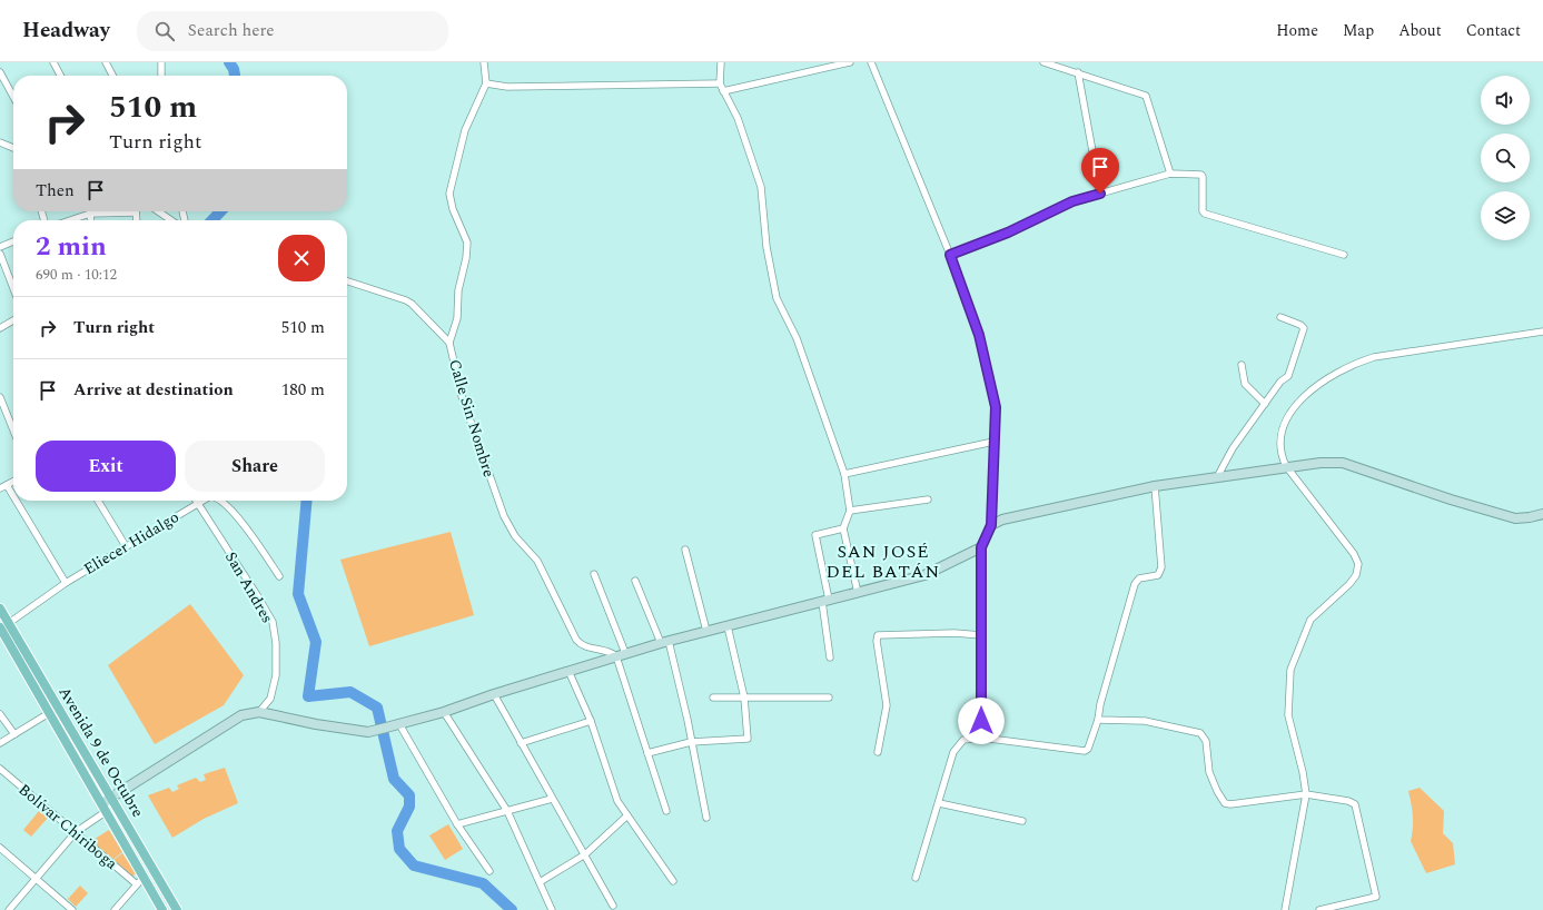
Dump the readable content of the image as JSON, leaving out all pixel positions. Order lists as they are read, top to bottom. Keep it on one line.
{"streets":{"main road":["Avenida 9 de Octubre"],"street":["Calle Sin Nombre","Eliecer Hidalgo","San Andres","Bolívar Chiriboga"]},"crossings":[["Eliecer Hidalgo","San Andres"],["Eliecer Hidalgo","Avenida 9 de Octubre"]],"districts":["SAN JOSÉ DEL BATÁN"],"page":{"header":"Headway","search":"Search here","nav":["Home","Map","About","Contact"],"turn":["510 m","Turn right"],"then":"Then","heading":["2 min","690 m · 10:12"],"list":[{"name":"Turn right","value":"510 m"},{"name":"Arrive at destination","value":"180 m"}],"buttons":["Exit","Share"]}}
